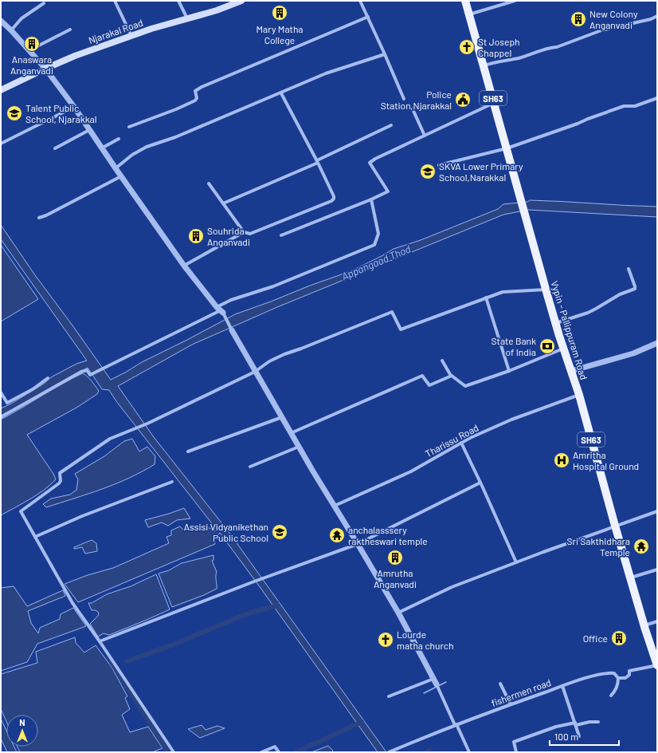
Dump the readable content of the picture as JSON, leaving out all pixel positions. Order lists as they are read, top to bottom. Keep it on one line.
{"streets":{"main road":["Njarakal Road","SH63","Vypin - Pallippuram Road"],"street":["Tharissu Road","fishermen road"]},"crossings":[["Vypin - Pallippuram Road","Tharissu Road"]],"water":["Appangaad Thod"],"places":{"building":["Mary Matha College","New Colony Anganvadi","Anaswara Anganvadi","Souhrida Anganvadi","Amrutha Anganvadi","Office"],"church":["St Joseph Chappel","Lourde matha church"],"public building":["Police Station,Njarakkal"],"school or university":["Talent Public School, Njarakkal","SKVA Lower Primary School,Narakkal","Assisi Vidyanikethan Public School"],"bank":["State Bank of India"],"hospital":["Amritha Hospital Ground"],"temple":["anchalasssery raktheswari temple","Sri Sakthidhara Temple"]},"scale_bar":"100 m","north":"top"}
